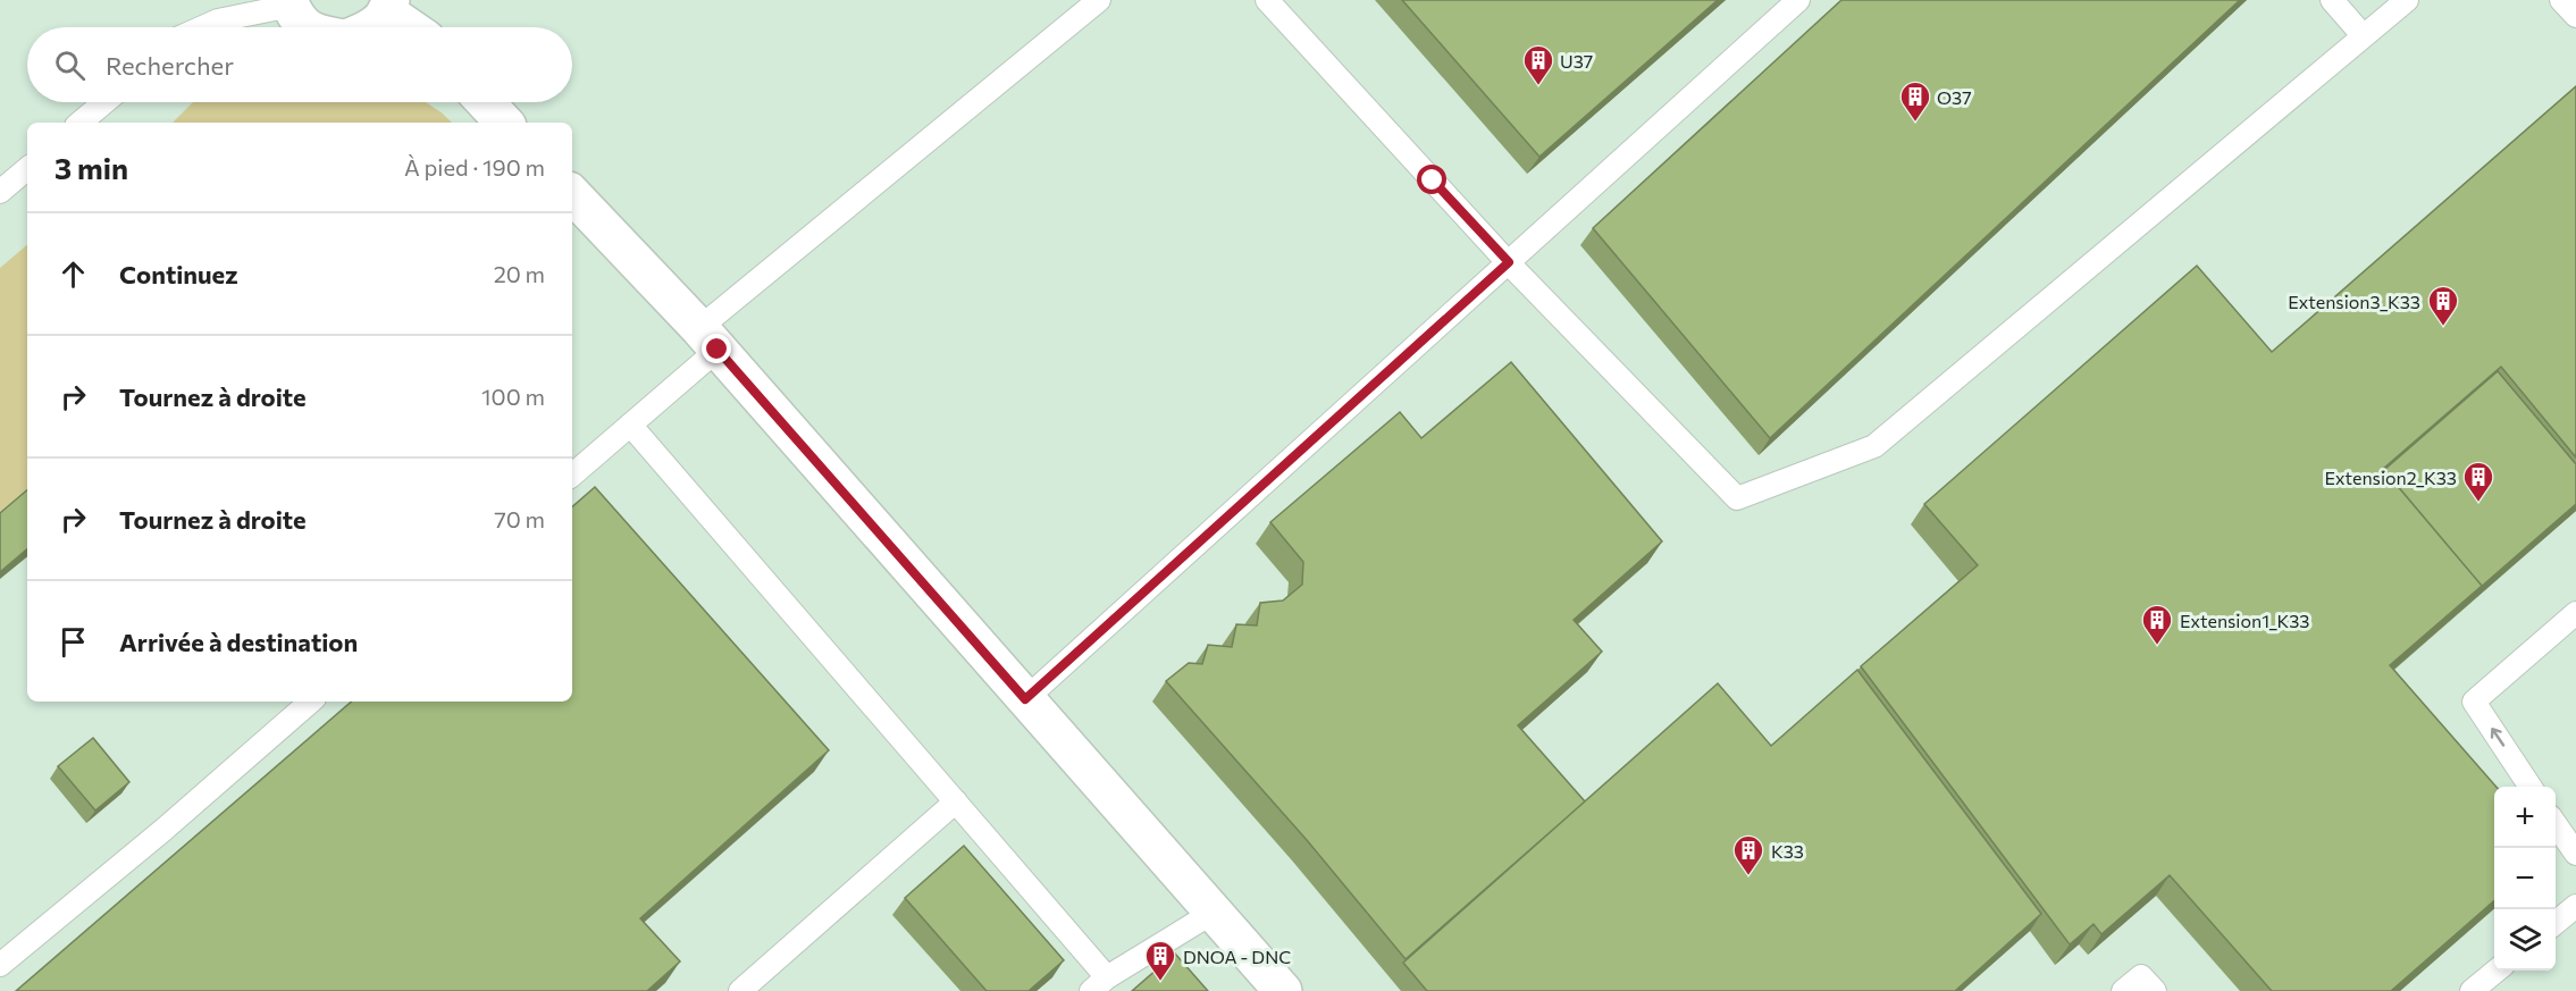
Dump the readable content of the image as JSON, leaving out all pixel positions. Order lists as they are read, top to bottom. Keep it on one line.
{"places":{"building":["U37","O37","Extension3_K33","Extension2_K33","Extension1_K33","K33","DNOA - DNC"]},"page":{"search":"Rechercher","heading":["3 min","À pied · 190 m"],"list":[["Continuez","20 m"],["Tournez à droite","100 m"],["Tournez à droite","70 m"],"Arrivée à destination"],"map_buttons":["+","−"]}}
